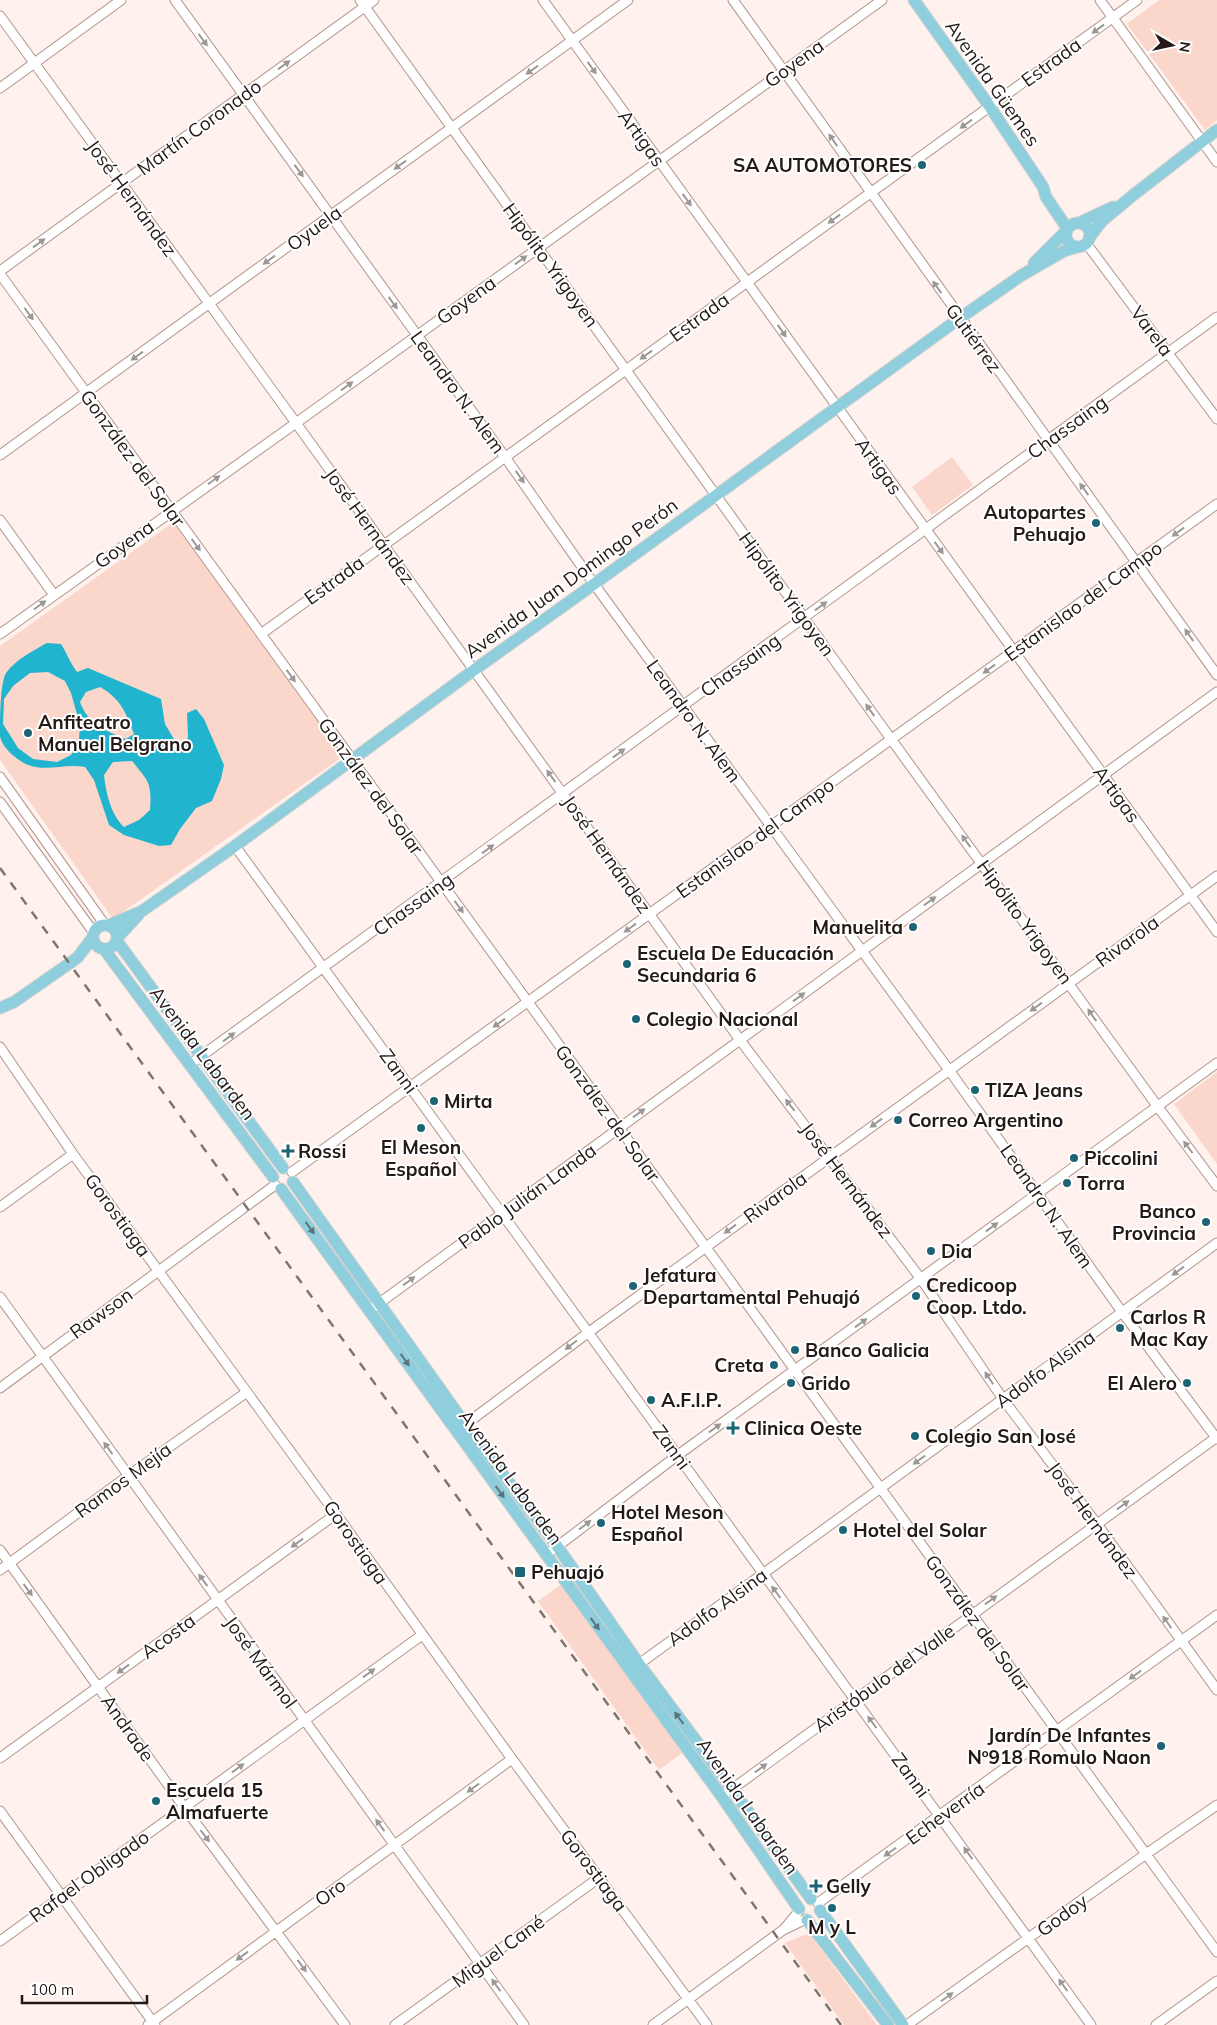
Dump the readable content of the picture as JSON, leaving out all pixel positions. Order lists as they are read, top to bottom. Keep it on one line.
{"streets":{"main road":["Avenida Güemes","Avenida Juan Domingo Perón","Avenida Labarden"],"street":["Estrada","Goyena","Martín Coronado","Artigas","José Hernández","Oyuela","Hipólito Yrigoyen","Varela","Gutiérrez","Leandro N. Alem","Chassaing","González del Solar","Estanislao del Campo","Rivarola","Zanni","Pablo Julián Landa","Gorostiaga","Rawson","Adolfo Alsina","Ramos Mejía","Acosta","José Mármol","Aristóbulo del Valle","Andrade","Echeverría","Rafael Obligado","Oro","Godoy","Miguel Cané"]},"crossings":[["Estrada","Avenida Güemes"],["Estrada","Artigas"],["Estrada","José Hernández"],["Estrada","Hipólito Yrigoyen"],["Estrada","Gutiérrez"],["Estrada","Leandro N. Alem"],["Estrada","González del Solar"],["Goyena","Artigas"],["Goyena","José Hernández"],["Goyena","Hipólito Yrigoyen"],["Goyena","Gutiérrez"],["Goyena","Leandro N. Alem"],["Goyena","González del Solar"],["Avenida Güemes","Avenida Juan Domingo Perón"],["Martín Coronado","José Hernández"],["Martín Coronado","Hipólito Yrigoyen"],["Martín Coronado","Leandro N. Alem"],["Martín Coronado","González del Solar"],["Artigas","Oyuela"],["Artigas","Chassaing"],["Artigas","Avenida Juan Domingo Perón"],["Artigas","Estanislao del Campo"],["Artigas","Rivarola"],["Artigas","Pablo Julián Landa"],["José Hernández","Oyuela"],["José Hernández","Chassaing"],["José Hernández","Avenida Juan Domingo Perón"],["José Hernández","Estanislao del Campo"],["José Hernández","Rivarola"],["José Hernández","Pablo Julián Landa"],["José Hernández","Adolfo Alsina"],["José Hernández","Aristóbulo del Valle"],["José Hernández","Echeverría"],["Oyuela","Hipólito Yrigoyen"],["Oyuela","Leandro N. Alem"],["Oyuela","González del Solar"],["Hipólito Yrigoyen","Chassaing"],["Hipólito Yrigoyen","Avenida Juan Domingo Perón"],["Hipólito Yrigoyen","Estanislao del Campo"],["Hipólito Yrigoyen","Rivarola"],["Hipólito Yrigoyen","Pablo Julián Landa"],["Varela","Chassaing"],["Varela","Avenida Juan Domingo Perón"],["Gutiérrez","Chassaing"],["Gutiérrez","Avenida Juan Domingo Perón"],["Gutiérrez","Estanislao del Campo"],["Leandro N. Alem","Chassaing"],["Leandro N. Alem","Avenida Juan Domingo Perón"],["Leandro N. Alem","Estanislao del Campo"],["Leandro N. Alem","Rivarola"],["Leandro N. Alem","Pablo Julián Landa"],["Leandro N. Alem","Adolfo Alsina"],["Leandro N. Alem","Aristóbulo del Valle"],["Chassaing","González del Solar"],["Chassaing","Avenida Labarden"],["Chassaing","Zanni"],["González del Solar","Avenida Juan Domingo Perón"],["González del Solar","Estanislao del Campo"],["González del Solar","Rivarola"],["González del Solar","Pablo Julián Landa"],["González del Solar","Adolfo Alsina"],["González del Solar","Aristóbulo del Valle"],["González del Solar","Echeverría"],["González del Solar","Godoy"],["Avenida Juan Domingo Perón","Avenida Labarden"],["Avenida Juan Domingo Perón","Zanni"],["Estanislao del Campo","Avenida Labarden"],["Estanislao del Campo","Zanni"],["Rivarola","Avenida Labarden"],["Rivarola","Zanni"],["Avenida Labarden","Pablo Julián Landa"],["Avenida Labarden","Rawson"],["Avenida Labarden","Adolfo Alsina"],["Avenida Labarden","Aristóbulo del Valle"],["Avenida Labarden","Echeverría"],["Zanni","Pablo Julián Landa"],["Zanni","Adolfo Alsina"],["Zanni","Aristóbulo del Valle"],["Zanni","Echeverría"],["Zanni","Godoy"],["Gorostiaga","Rawson"],["Gorostiaga","Ramos Mejía"],["Gorostiaga","Acosta"],["Gorostiaga","Rafael Obligado"],["Gorostiaga","Oro"],["Gorostiaga","Miguel Cané"],["Rawson","José Mármol"],["Ramos Mejía","José Mármol"],["Ramos Mejía","Andrade"],["Acosta","José Mármol"],["Acosta","Andrade"],["José Mármol","Rafael Obligado"],["José Mármol","Oro"],["José Mármol","Miguel Cané"],["Andrade","Rafael Obligado"],["Andrade","Oro"]],"one_way":["Estrada","Goyena","Martín Coronado","Artigas","Oyuela","Hipólito Yrigoyen","Gutiérrez","Chassaing","Estanislao del Campo","Rivarola","Zanni","Pablo Julián Landa","Adolfo Alsina","Acosta","José Mármol","Aristóbulo del Valle","Andrade","Echeverría","Rafael Obligado","Oro","Godoy"],"places":{"other":["SA AUTOMOTORES","Autopartes Pehuajo","Anfiteatro Manuel Belgrano","Manuelita","Escuela De Educación Secundaria 6","Colegio Nacional","TIZA Jeans","Mirta","Correo Argentino","El Meson Español","Piccolini","Torra","Banco Provincia","Dia","Jefatura Departamental Pehuajó","Credicoop Coop. Ltdo.","Carlos R Mac Kay","Banco Galicia","Creta","Grido","El Alero","A.F.I.P.","Colegio San José","Hotel Meson Español","Hotel del Solar","Jardín De Infantes Nº918 Romulo Naon","Escuela 15 Almafuerte","M y L"],"health":["Rossi","Clinica Oeste","Gelly"],"transit":["Pehuajó"]},"scale_bar":"100 m","north":"right"}
